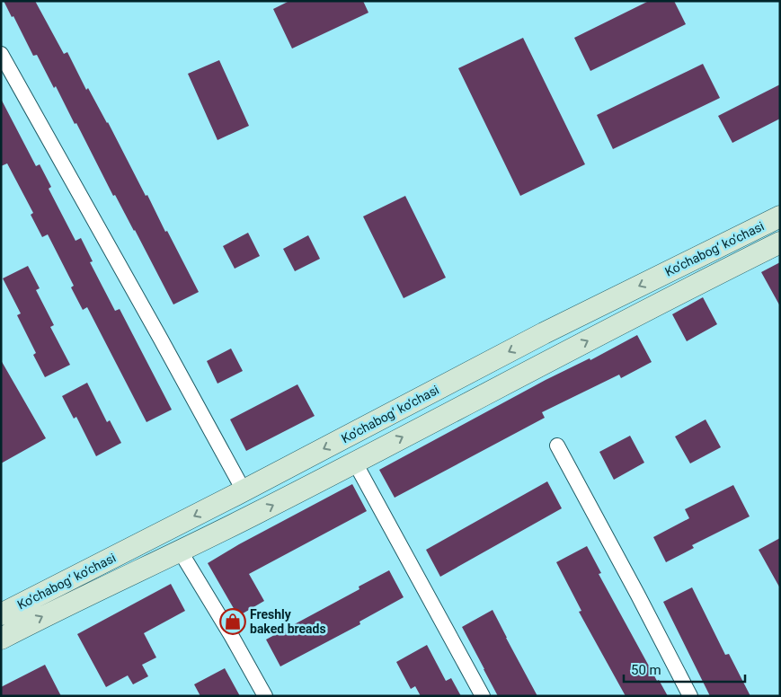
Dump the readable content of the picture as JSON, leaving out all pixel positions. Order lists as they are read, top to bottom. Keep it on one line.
{"streets":{"main road":["Ko‘chabog‘ ko‘chasi"]},"places":{"shop":["Freshly baked breads"]},"scale_bar":"50 m"}
